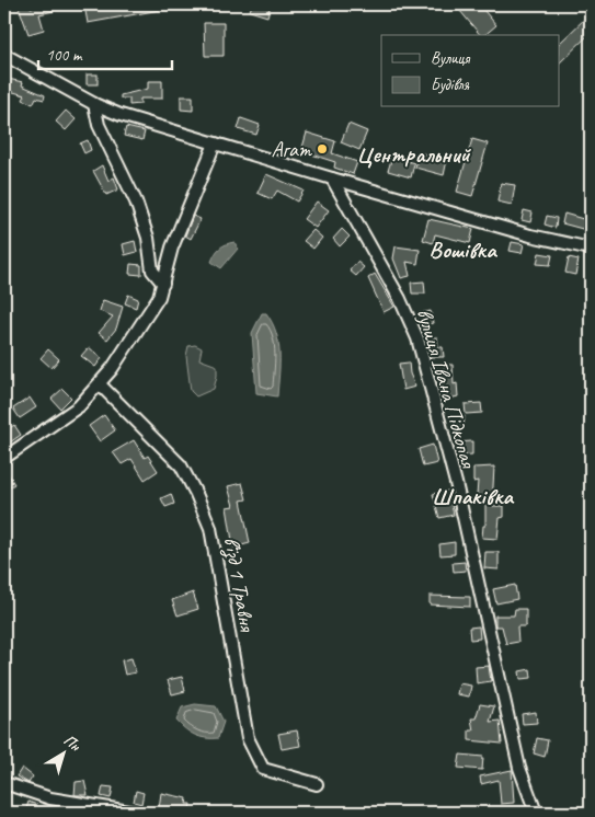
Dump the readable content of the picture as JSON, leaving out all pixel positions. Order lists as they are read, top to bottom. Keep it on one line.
{"streets":{"street":["вулиця Івана Підкопая","в’їзд 1 Травня"]},"districts":["Центральний","Вошівка","Шпаківка"],"places":["Агат"],"legend":["Вулиця","Будівля"],"scale_bar":"100 m","north":"top right"}
